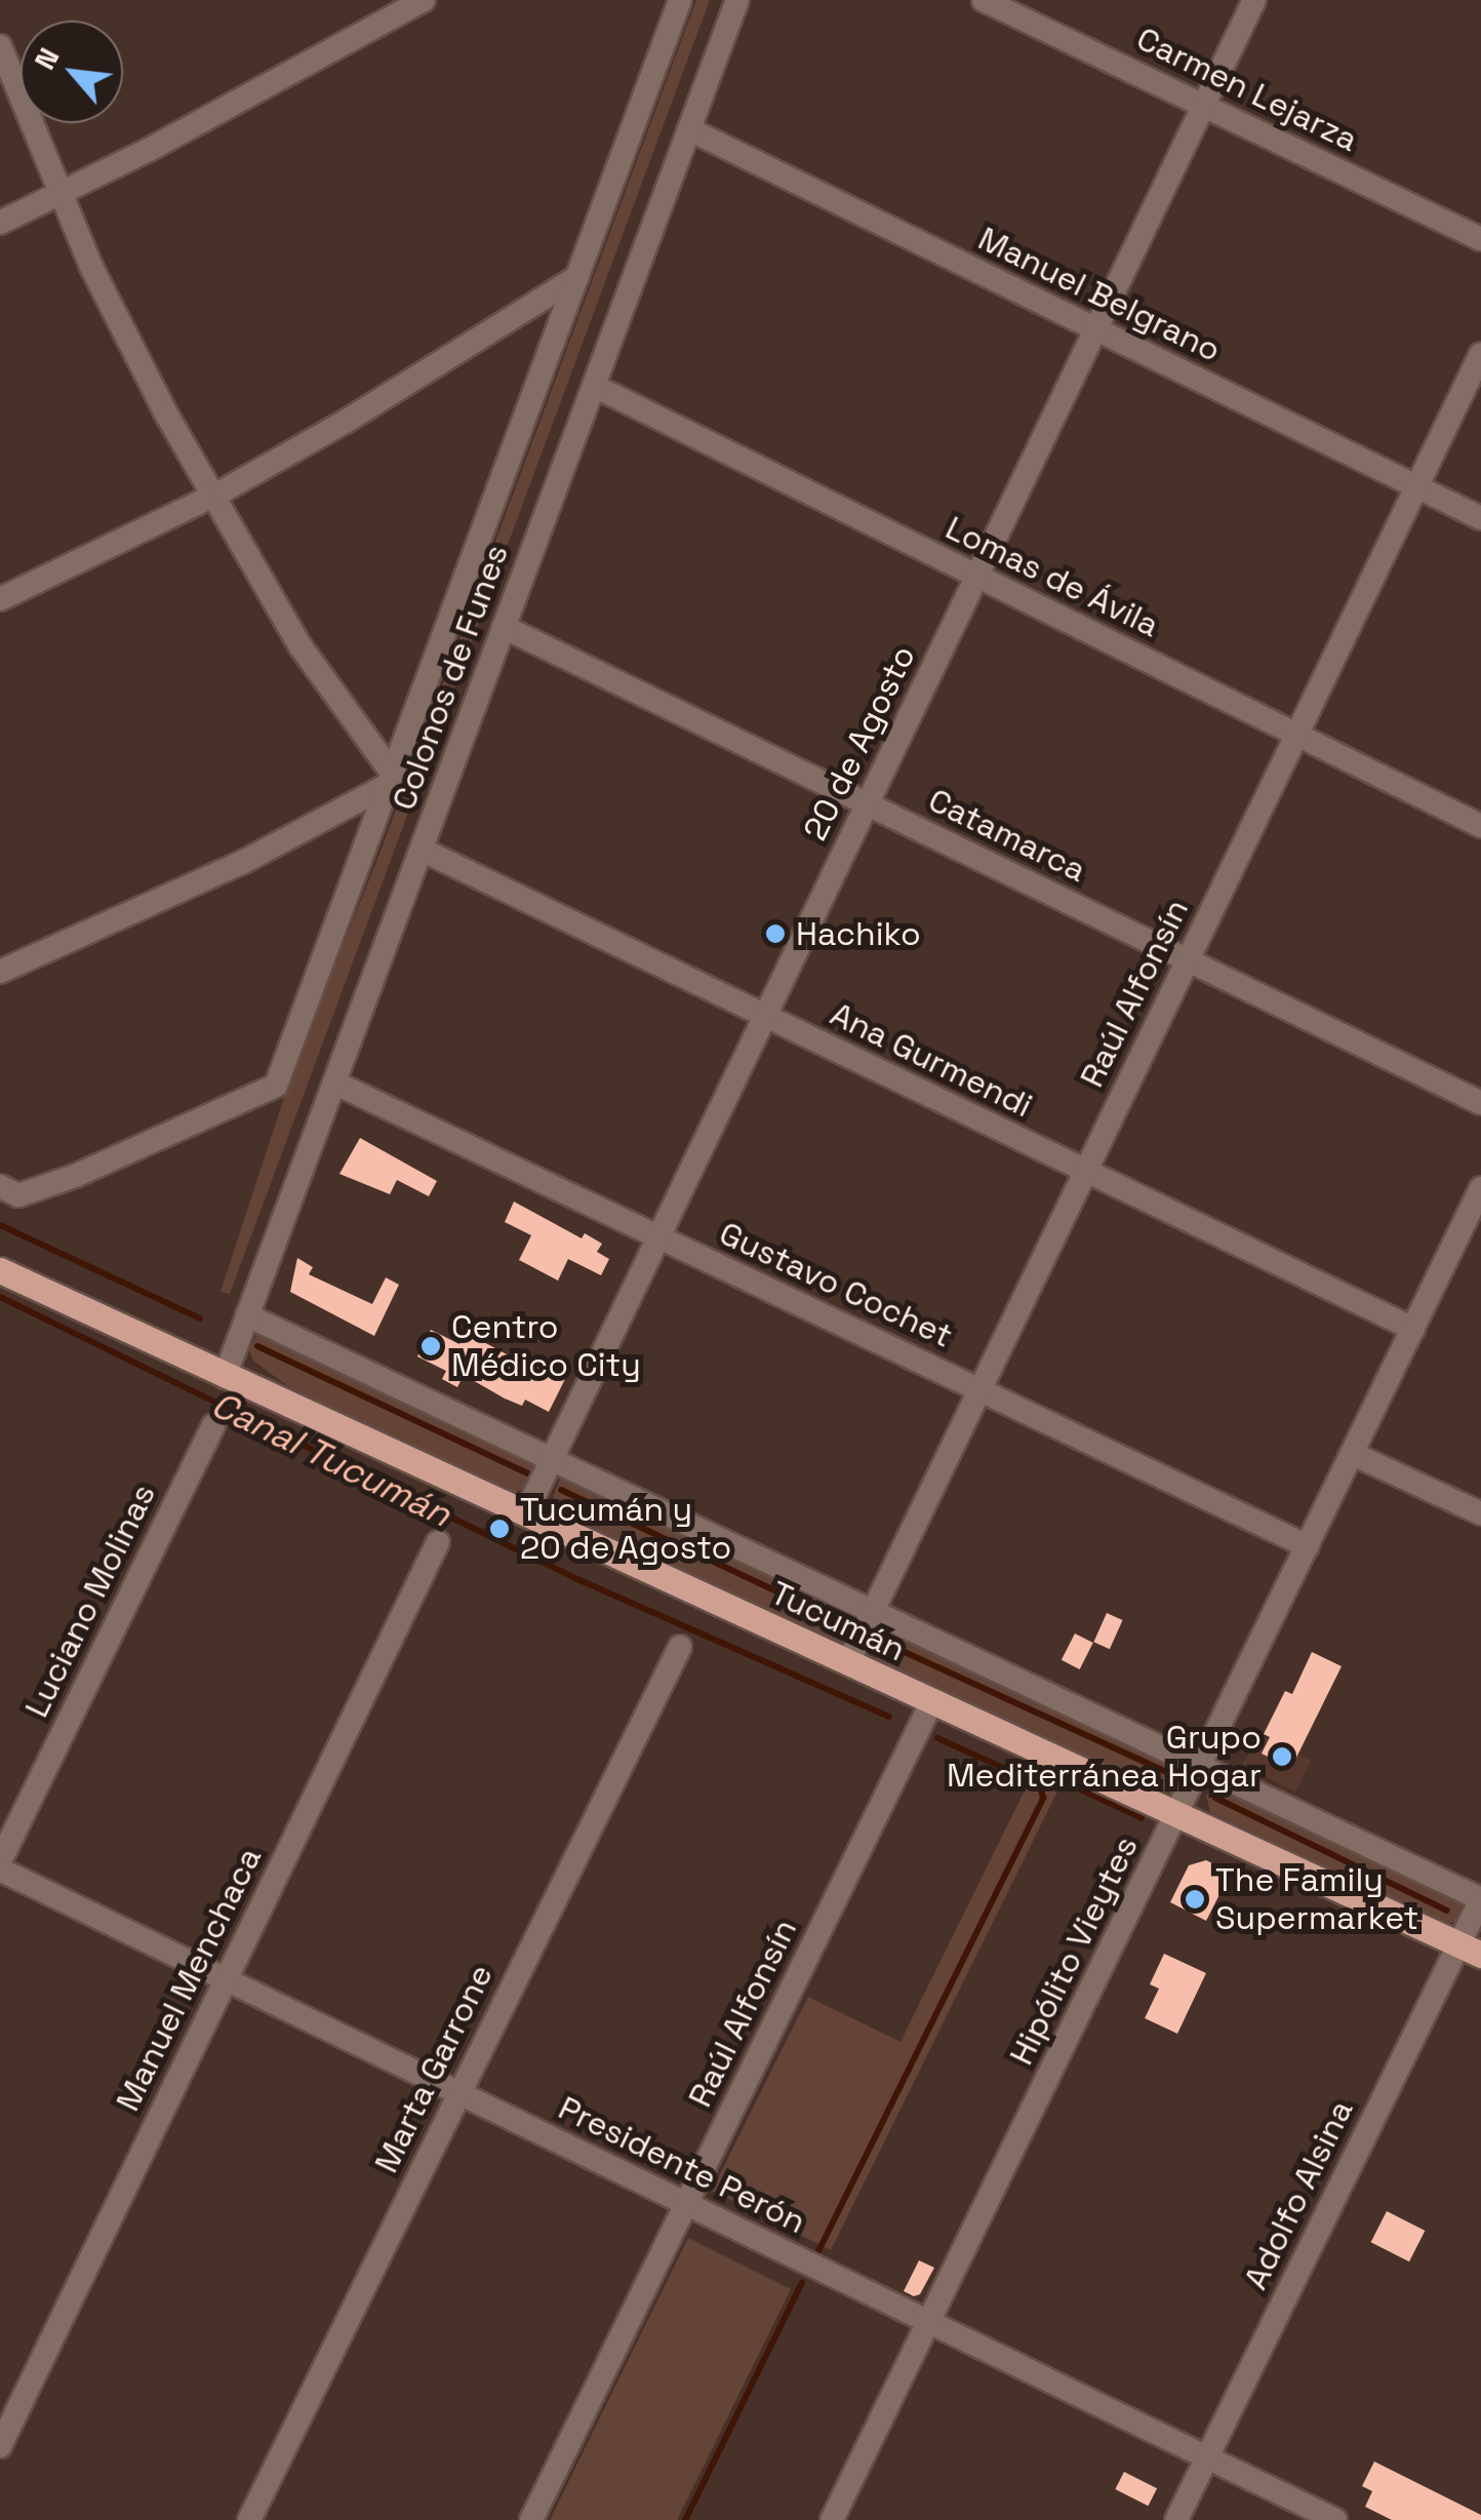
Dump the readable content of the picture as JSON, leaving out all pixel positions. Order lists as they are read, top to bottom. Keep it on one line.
{"streets":{"main road":["Tucumán"],"street":["Carmen Lejarza","Manuel Belgrano","Lomas de Ávila","Colonos de Funes","20 de Agosto","Catamarca","Raúl Alfonsín","Ana Gurmendi","Gustavo Cochet","Luciano Molinas","Hipólito Vieytes","Manuel Menchaca","Marta Garrone","Presidente Perón","Adolfo Alsina"]},"crossings":[["Carmen Lejarza","20 de Agosto"],["Manuel Belgrano","Colonos de Funes"],["Manuel Belgrano","20 de Agosto"],["Manuel Belgrano","Raúl Alfonsín"],["Lomas de Ávila","Colonos de Funes"],["Lomas de Ávila","20 de Agosto"],["Lomas de Ávila","Raúl Alfonsín"],["Colonos de Funes","Catamarca"],["Colonos de Funes","Ana Gurmendi"],["Colonos de Funes","Gustavo Cochet"],["Colonos de Funes","Tucumán"],["20 de Agosto","Catamarca"],["20 de Agosto","Ana Gurmendi"],["20 de Agosto","Gustavo Cochet"],["20 de Agosto","Tucumán"],["Catamarca","Raúl Alfonsín"],["Raúl Alfonsín","Ana Gurmendi"],["Raúl Alfonsín","Gustavo Cochet"],["Raúl Alfonsín","Tucumán"],["Raúl Alfonsín","Presidente Perón"],["Ana Gurmendi","Hipólito Vieytes"],["Gustavo Cochet","Hipólito Vieytes"],["Tucumán","Hipólito Vieytes"],["Tucumán","Adolfo Alsina"],["Hipólito Vieytes","Presidente Perón"],["Manuel Menchaca","Presidente Perón"],["Marta Garrone","Presidente Perón"],["Presidente Perón","Adolfo Alsina"]],"water":["Canal Tucumán"],"places":["Hachiko","Centro Médico City","Tucumán y 20 de Agosto","Grupo Mediterránea Hogar","The Family Supermarket"],"north":"top left"}
